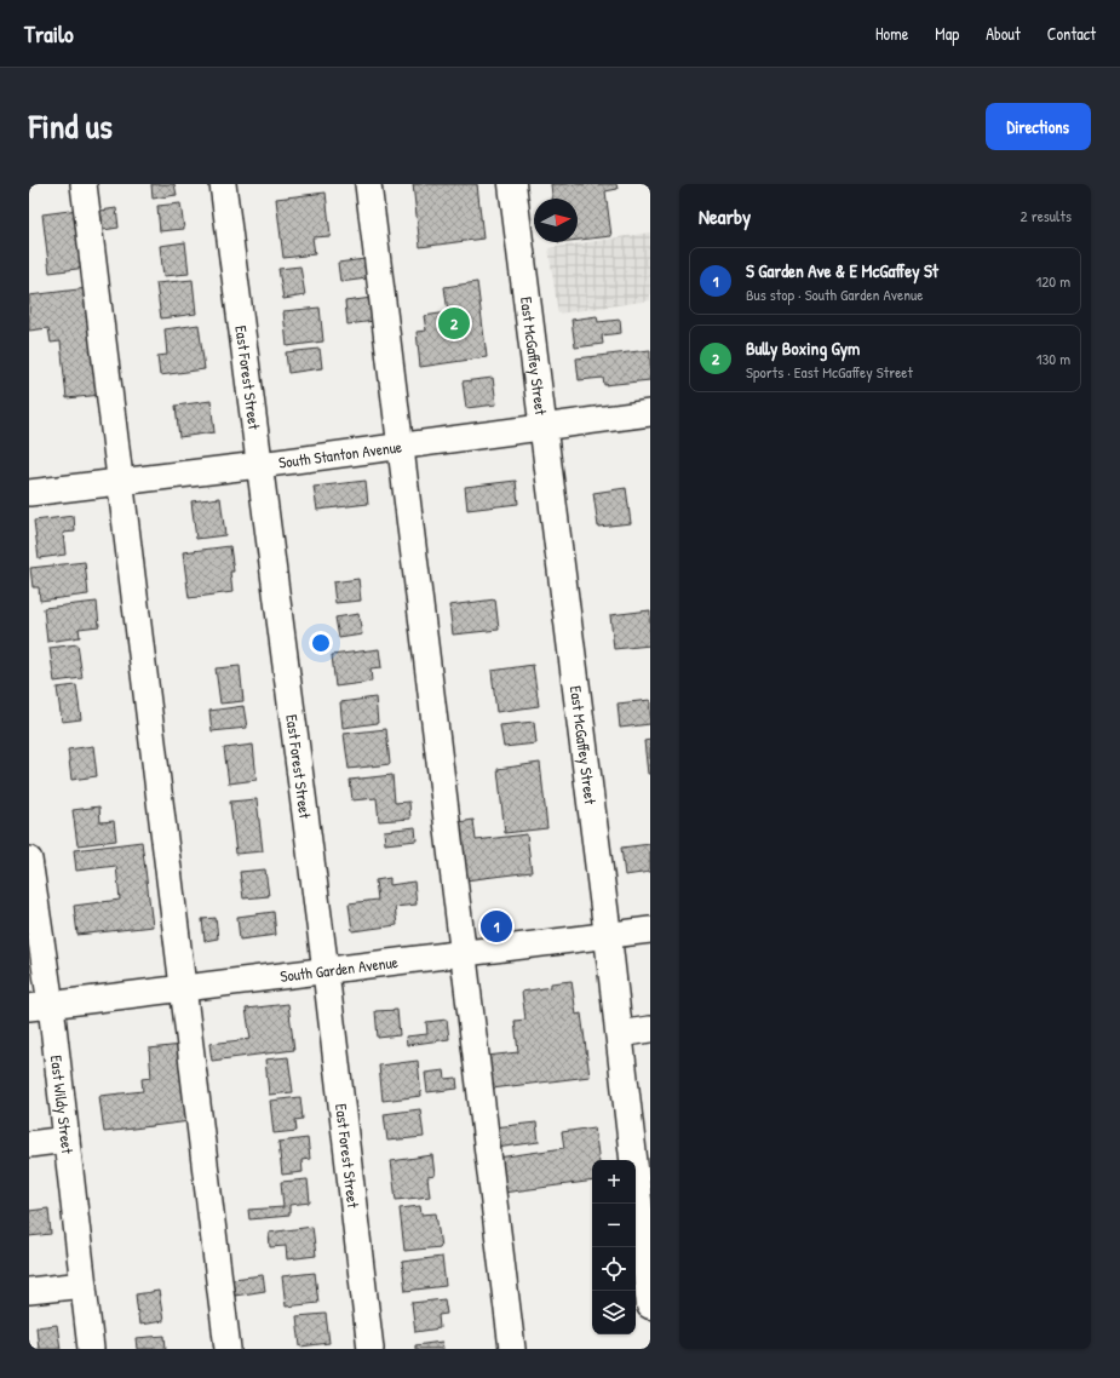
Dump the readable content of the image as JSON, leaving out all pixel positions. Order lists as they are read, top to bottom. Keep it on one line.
{"streets":{"main road":["East McGaffey Street"],"street":["East Forest Street","South Stanton Avenue","South Garden Avenue","East Wildy Street"]},"crossings":[["East McGaffey Street","South Stanton Avenue"],["East McGaffey Street","South Garden Avenue"],["East Forest Street","South Stanton Avenue"],["East Forest Street","South Garden Avenue"],["South Garden Avenue","East Wildy Street"]],"north":"right","page":{"header":"Trailo","nav":["Home","Map","About","Contact"],"title":"Find us","buttons":"Directions","heading":["Nearby","2 results"],"list":[{"mark":"1","name":"S Garden Ave & E McGaffey St","note":"Bus stop · South Garden Avenue","value":"120 m"},{"mark":"2","name":"Bully Boxing Gym","note":"Sports · East McGaffey Street","value":"130 m"}],"pins":["2","1"],"map_buttons":["+","−"]}}
